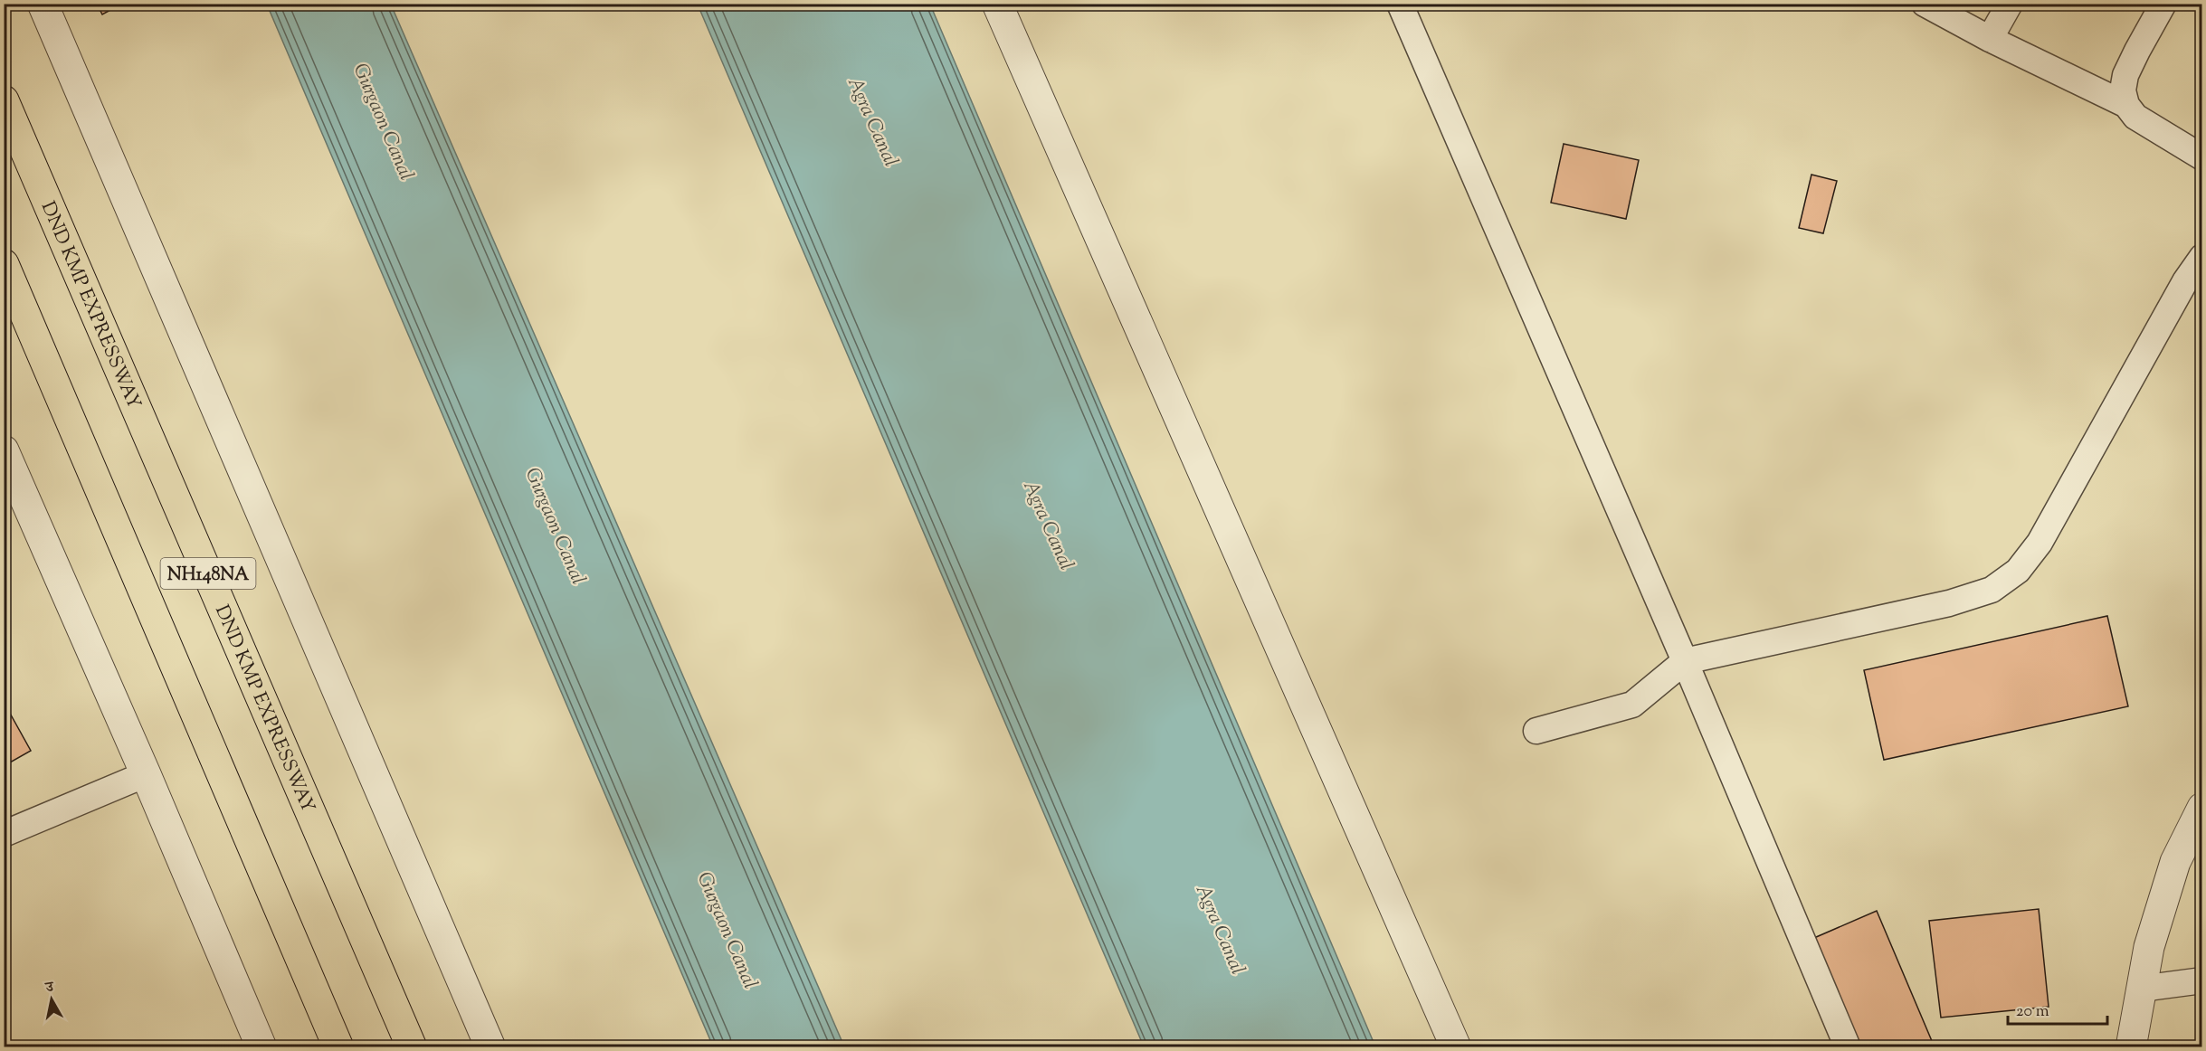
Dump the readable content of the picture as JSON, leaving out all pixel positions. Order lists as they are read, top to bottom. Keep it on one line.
{"streets":{"highway":["DND KMP EXPRESSWAY","NH148NA"]},"water":["Gurgaon Canal","Agra Canal"],"scale_bar":"20 m","north":"top"}
